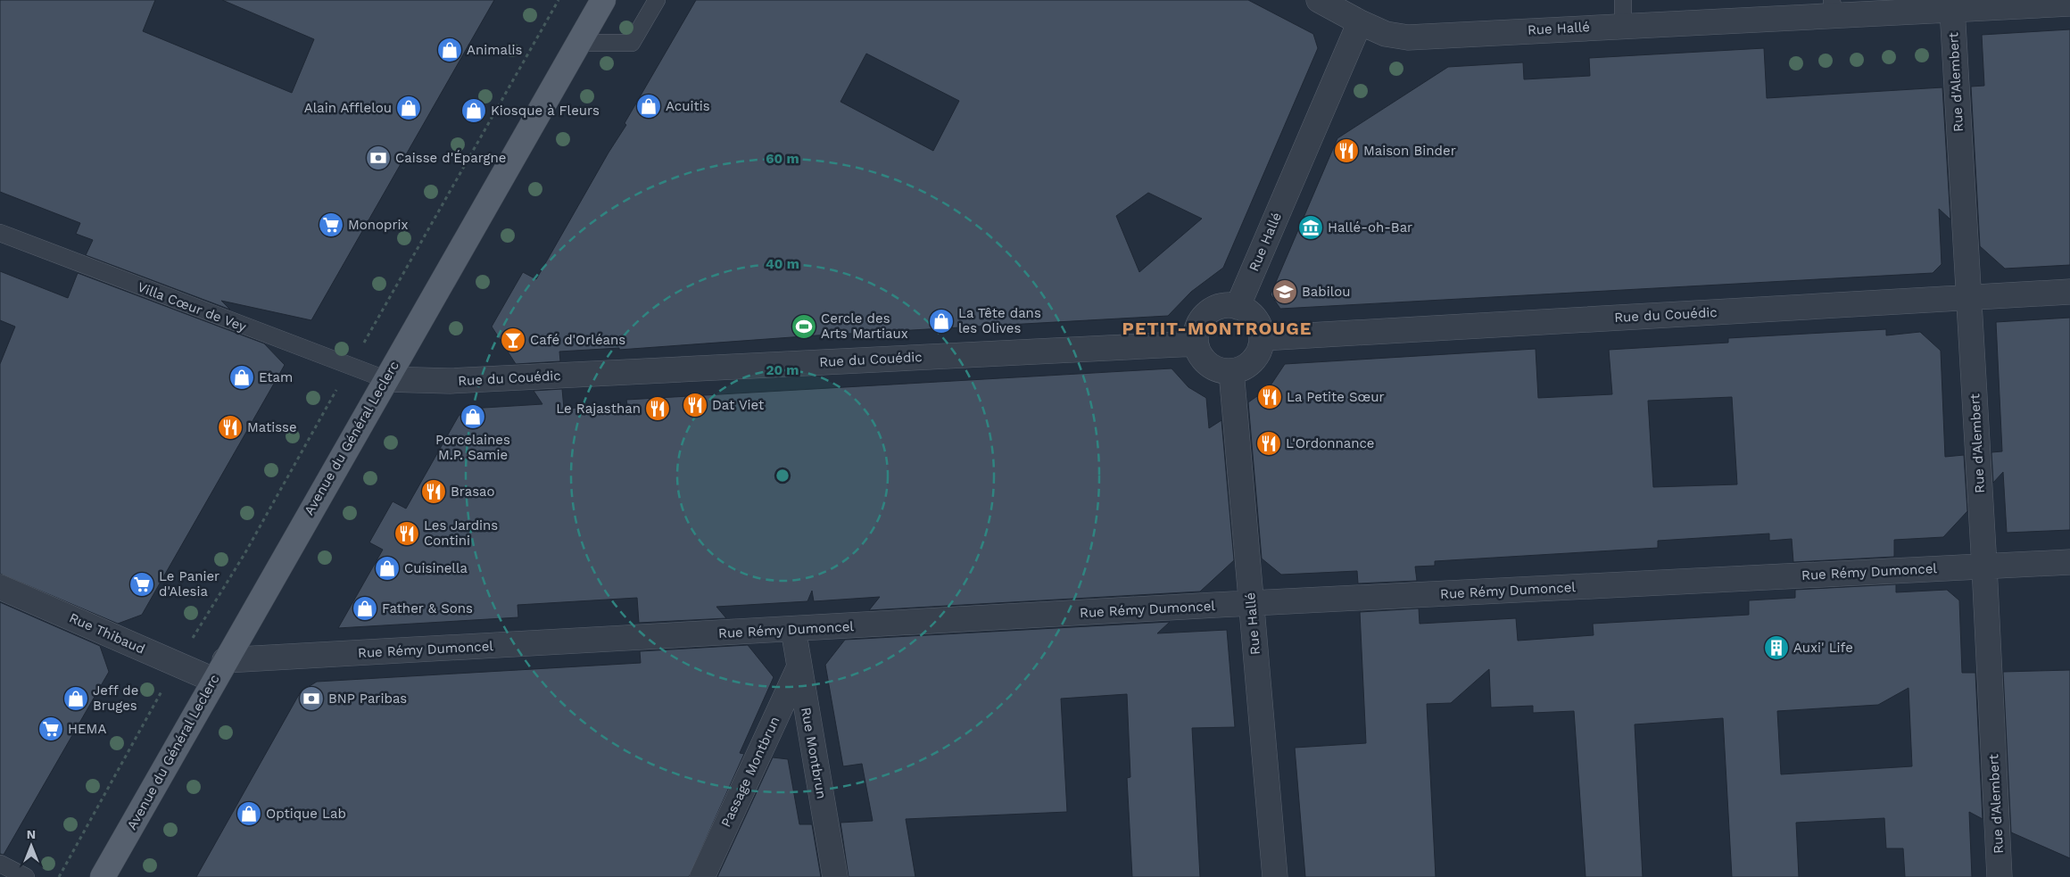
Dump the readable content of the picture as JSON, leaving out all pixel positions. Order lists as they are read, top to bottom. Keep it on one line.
{"streets":{"main road":["Avenue du Général Leclerc"],"street":["Rue Hallé","Rue d'Alembert","Rue du Couédic","Rue Rémy Dumoncel","Rue Thibaud","Rue Montbrun","Passage Montbrun"],"lane":["Villa Cœur de Vey"]},"crossings":[["Rue Hallé","Rue d'Alembert"],["Rue Hallé","Rue du Couédic"],["Rue Hallé","Rue Rémy Dumoncel"],["Rue d'Alembert","Rue du Couédic"],["Rue d'Alembert","Rue Rémy Dumoncel"],["Villa Cœur de Vey","Rue du Couédic"],["Villa Cœur de Vey","Avenue du Général Leclerc"],["Rue du Couédic","Avenue du Général Leclerc"],["Avenue du Général Leclerc","Rue Rémy Dumoncel"],["Avenue du Général Leclerc","Rue Thibaud"],["Rue Rémy Dumoncel","Rue Thibaud"],["Rue Rémy Dumoncel","Rue Montbrun"],["Rue Montbrun","Passage Montbrun"]],"districts":["PETIT-MONTROUGE"],"places":{"shop":["Animalis","Acuitis","Alain Afflelou","Kiosque à Fleurs","La Tête dans les Olives","Etam","Porcelaines M.P. Samie","Cuisinella","Father & Sons","Jeff de Bruges","Optique Lab"],"restaurant":["Maison Binder","La Petite Sœur","Dat Viet","Le Rajasthan","Matisse","L'Ordonnance","Brasao","Les Jardins Contini"],"bank":["Caisse d'Épargne","BNP Paribas"],"supermarket":["Monoprix","Le Panier d'Alesia","HEMA"],"museum":["Hallé-oh-Bar"],"school or university":["Babilou"],"sports":["Cercle des Arts Martiaux"],"bar":["Café d'Orléans"],"building":["Auxi' Life"]},"north":"top","rings":["60 m","40 m","20 m"]}
